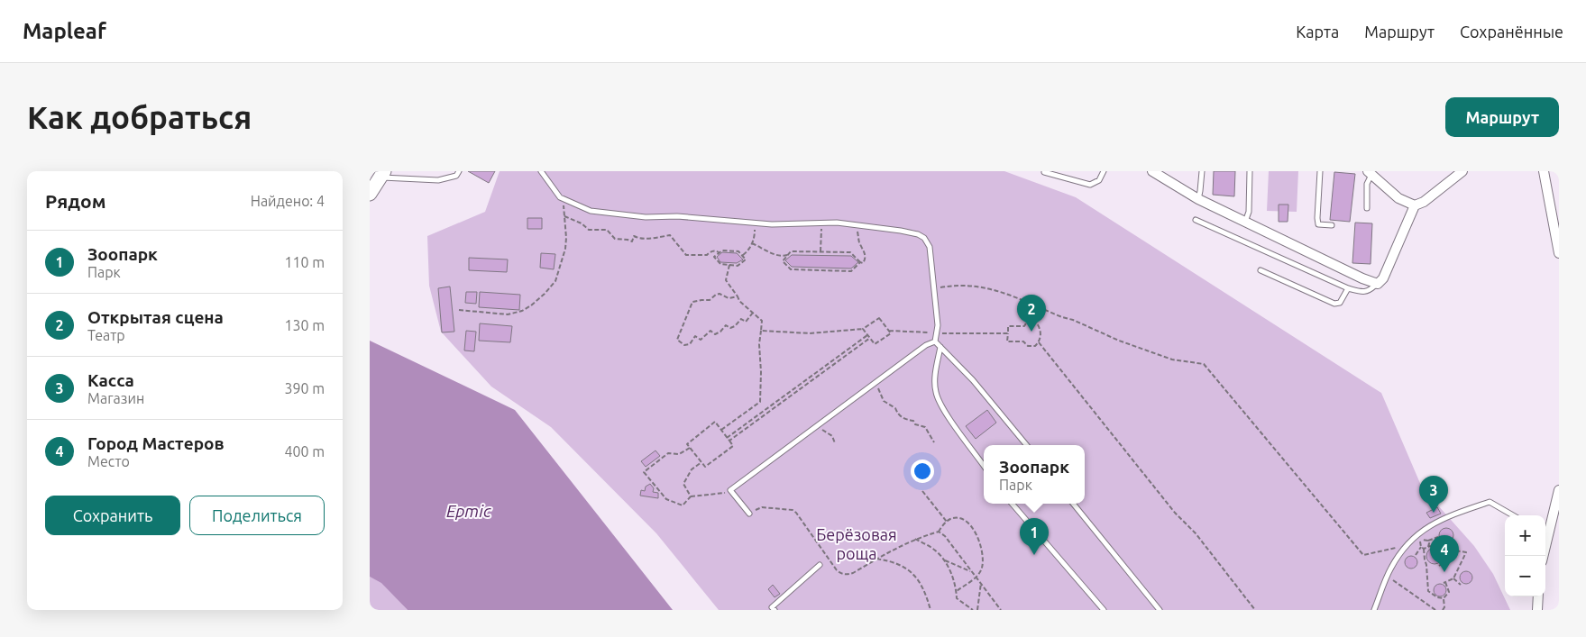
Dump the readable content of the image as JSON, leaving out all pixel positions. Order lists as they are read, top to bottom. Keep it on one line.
{"water":["Ертіс"],"parks":["Берёзовая роща"],"page":{"header":"Mapleaf","nav":["Карта","Маршрут","Сохранённые"],"buttons":["Маршрут",["Сохранить","Поделиться"]],"title":"Как добраться","heading":["Рядом","Найдено: 4"],"list":[{"mark":"1","name":"Зоопарк","note":"Парк","value":"110 m"},{"mark":"2","name":"Открытая сцена","note":"Театр","value":"130 m"},{"mark":"3","name":"Касса","note":"Магазин","value":"390 m"},{"mark":"4","name":"Город Мастеров","note":"Место","value":"400 m"}],"pins":["2","3","1","4"],"popup":["Зоопарк","Парк"],"map_buttons":["+","−"]}}
